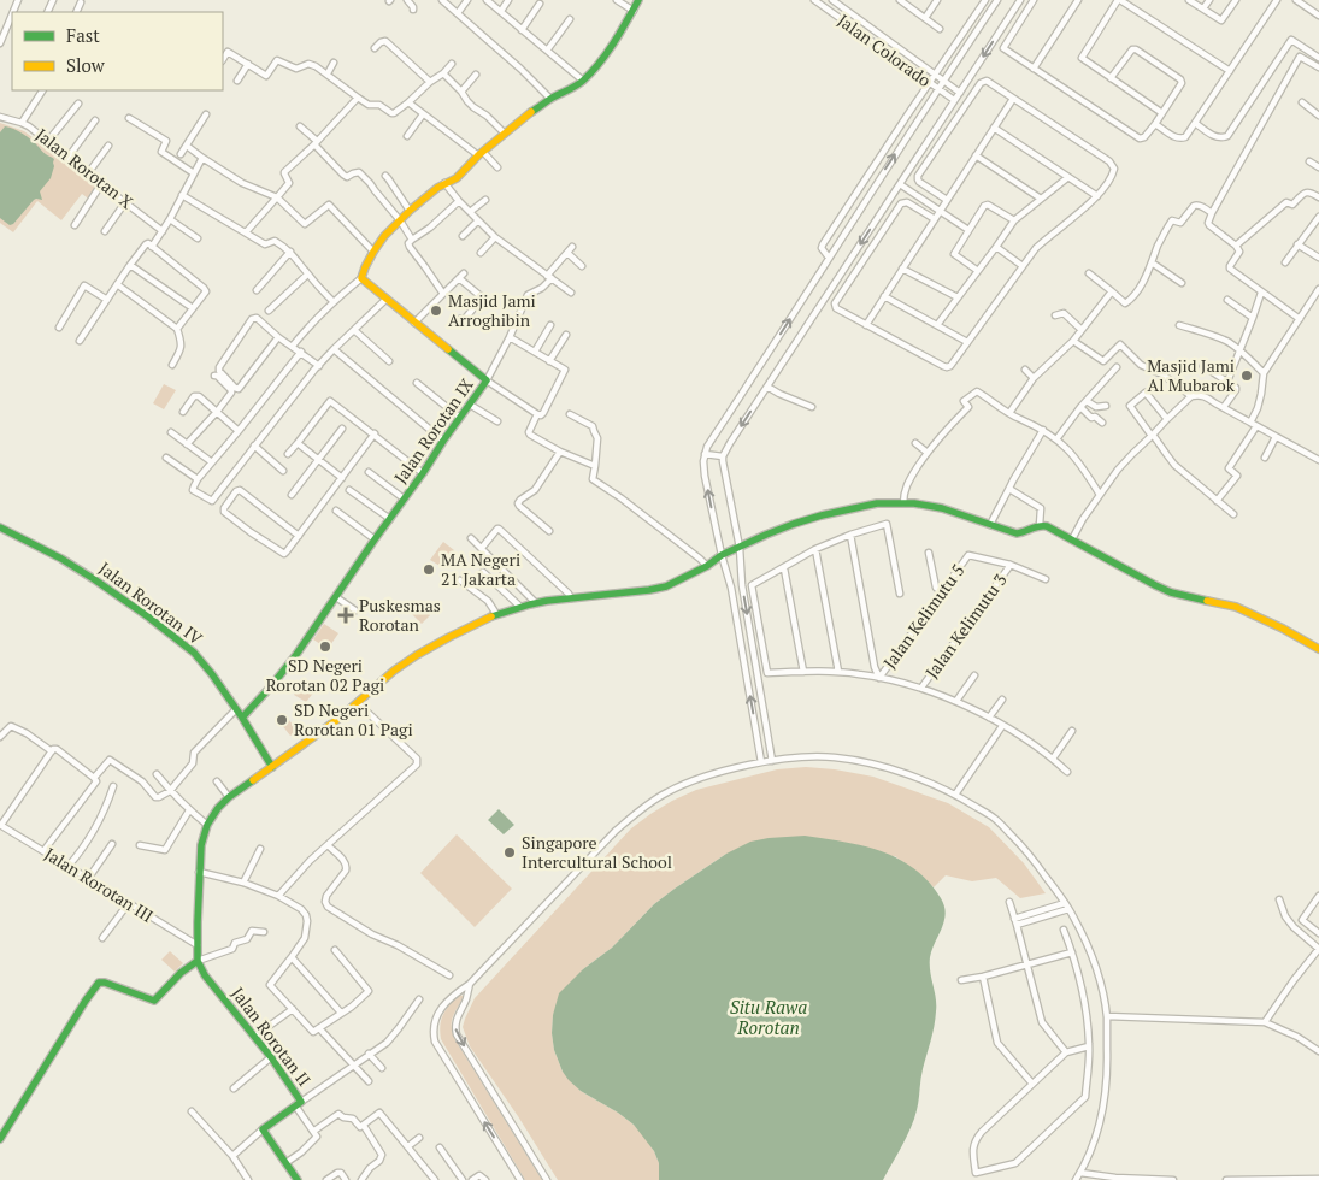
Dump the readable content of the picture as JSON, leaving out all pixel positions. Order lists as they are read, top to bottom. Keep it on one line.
{"streets":{"street":["Jalan Colorado","Jalan Rorotan X","Jalan Rorotan IX","Jalan Rorotan IV","Jalan Kelimutu 5","Jalan Kelimutu 3","Jalan Rorotan III","Jalan Rorotan II"]},"crossings":[["Jalan Rorotan IX","Jalan Rorotan IV"],["Jalan Kelimutu 5","Jalan Kelimutu 3"]],"water":["Situ Rawa Rorotan"],"places":{"other":["Masjid Jami Arroghibin","Masjid Jami Al Mubarok","MA Negeri 21 Jakarta","SD Negeri Rorotan 02 Pagi","SD Negeri Rorotan 01 Pagi","Singapore Intercultural School"],"health":["Puskesmas Rorotan"]},"legend":["Fast","Slow"]}
